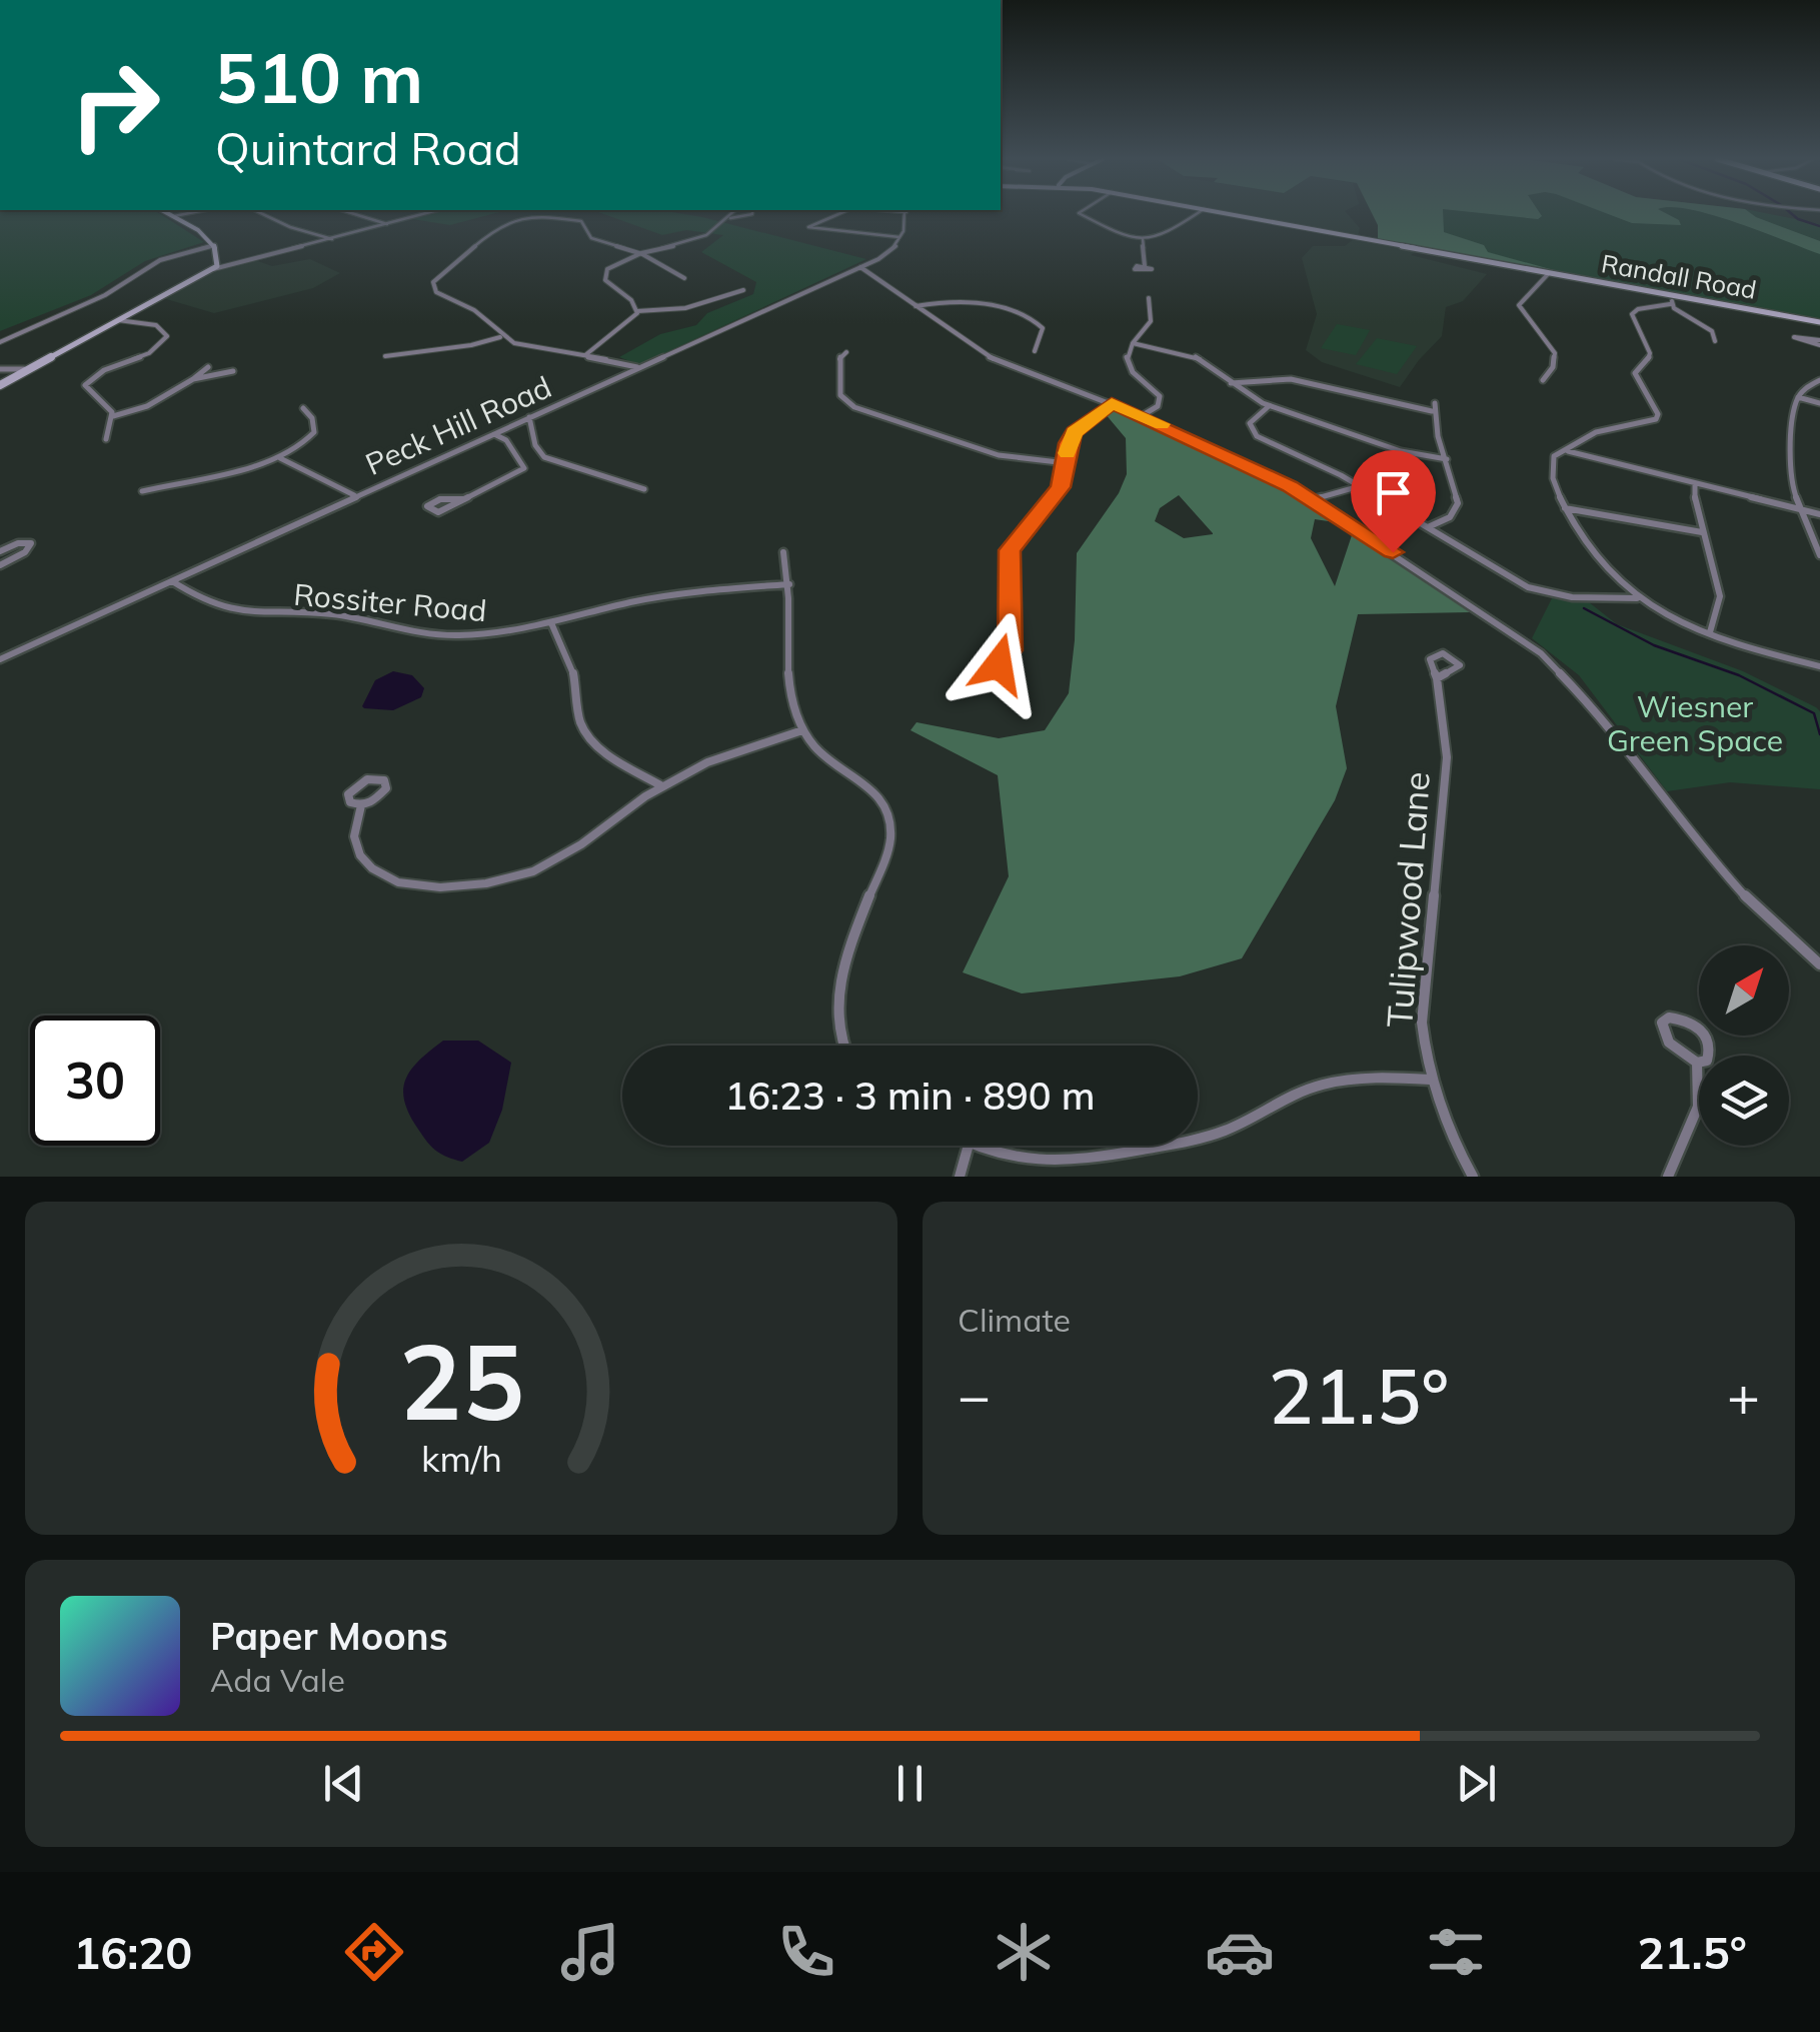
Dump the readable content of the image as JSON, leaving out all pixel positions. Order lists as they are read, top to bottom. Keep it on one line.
{"streets":{"street":["Randall Road","Peck Hill Road","Rossiter Road","Tulipwood Lane"]},"crossings":[["Peck Hill Road","Rossiter Road"]],"parks":["Wiesner Green Space"],"north":"top right","page":{"turn":["510 m","Quintard Road"],"limit":"30","trip":"16:23 · 3 min · 890 m","tile":"Climate","heat":["−","21.5°","+"],"song":["Paper Moons","Ada Vale"],"tabs":["16:20","21.5°"],"gauge":["25","km/h"]}}
